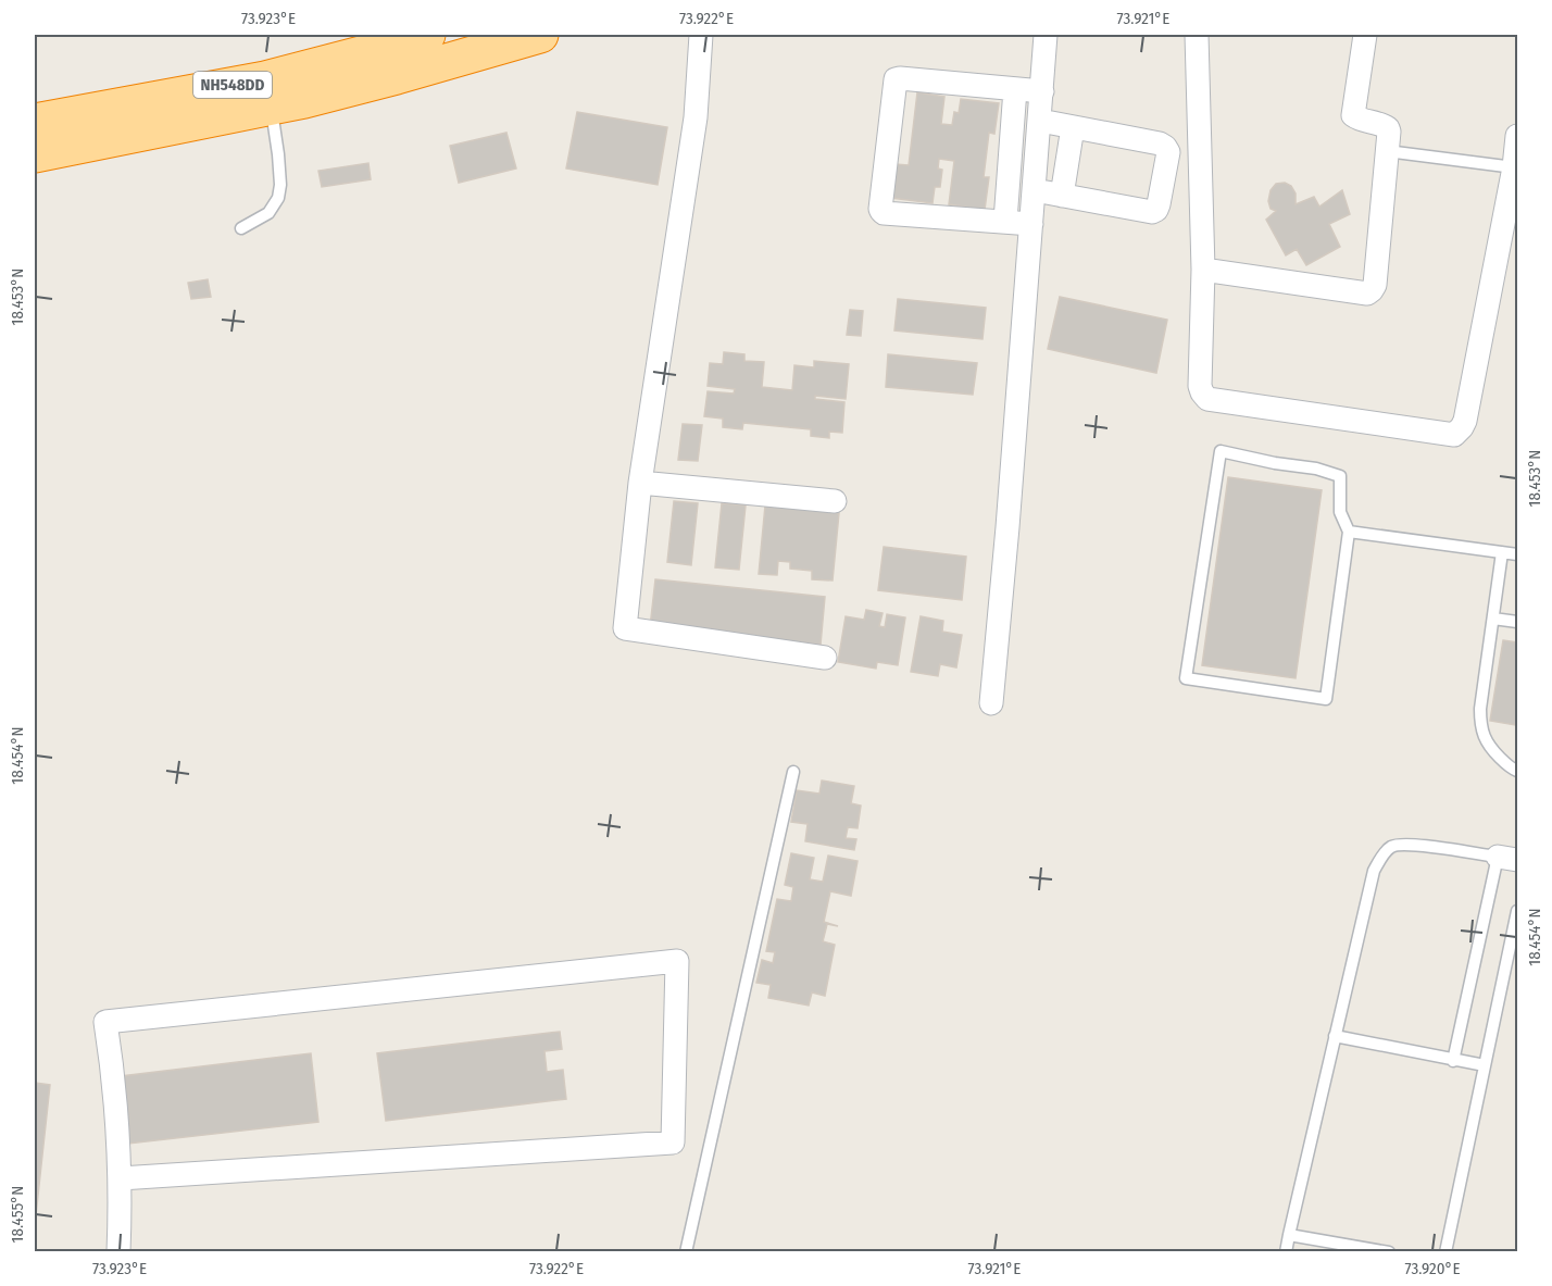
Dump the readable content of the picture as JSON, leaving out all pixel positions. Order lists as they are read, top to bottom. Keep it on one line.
{"streets":{"highway":["NH548DD"]},"coordinates":["73.923°E","73.922°E","73.921°E","18.453°N","18.454°N","18.455°N","73.920°E"]}
